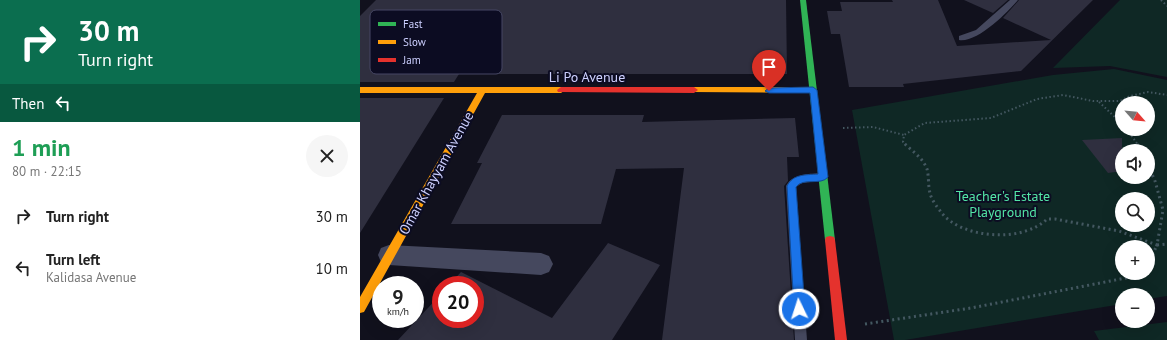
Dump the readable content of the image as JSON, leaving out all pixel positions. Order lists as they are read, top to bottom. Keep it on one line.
{"streets":{"street":["Li Po Avenue","Omar Khayyam Avenue"]},"crossings":[["Li Po Avenue","Omar Khayyam Avenue"]],"parks":["Teacher's Estate Playground"],"legend":["Fast","Slow","Jam"],"north":"bottom right","page":{"turn":["30 m","Turn right"],"then":"Then","map_buttons":["+","−"],"heading":["1 min","80 m · 22:15"],"list":[{"name":"Turn right","value":"30 m"},{"name":"Turn left","note":"Kalidasa Avenue","value":"10 m"}],"speed":"9 km/h","limit":"20"}}
